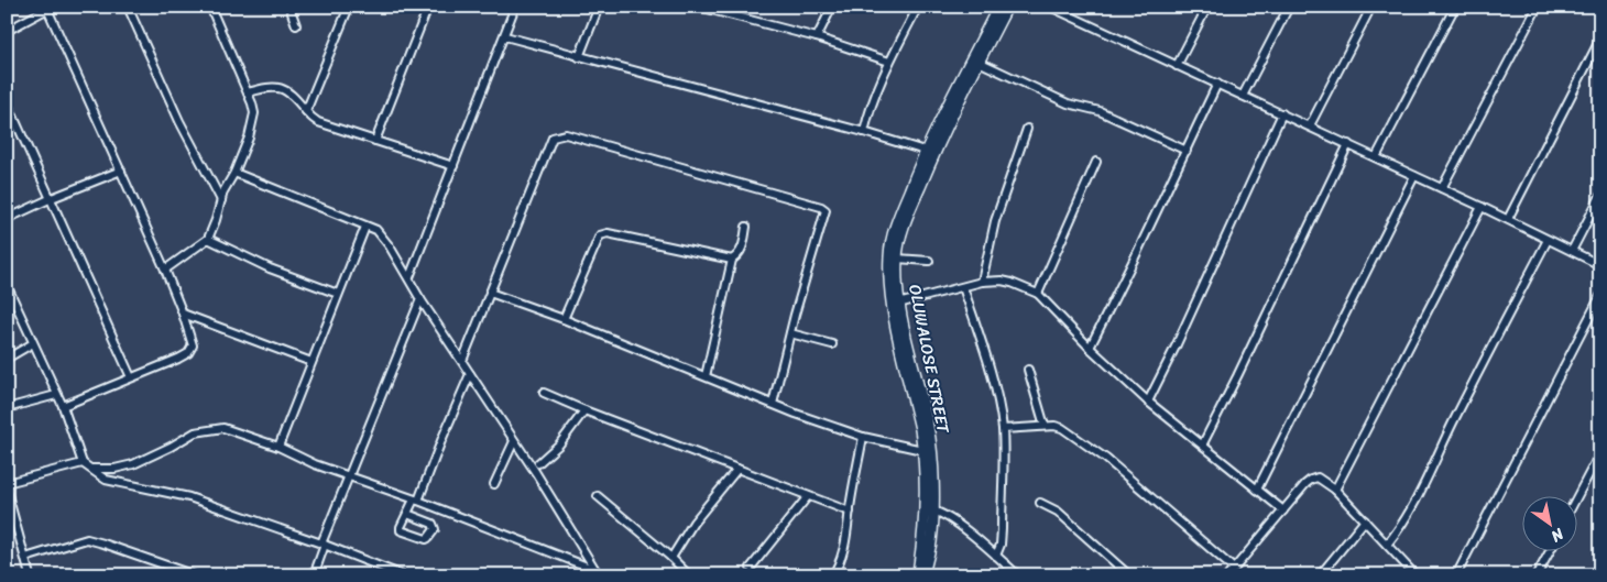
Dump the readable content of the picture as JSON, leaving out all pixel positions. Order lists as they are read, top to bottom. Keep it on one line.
{"streets":{"street":["OLUWALOSE STREET"]},"north":"bottom right"}
